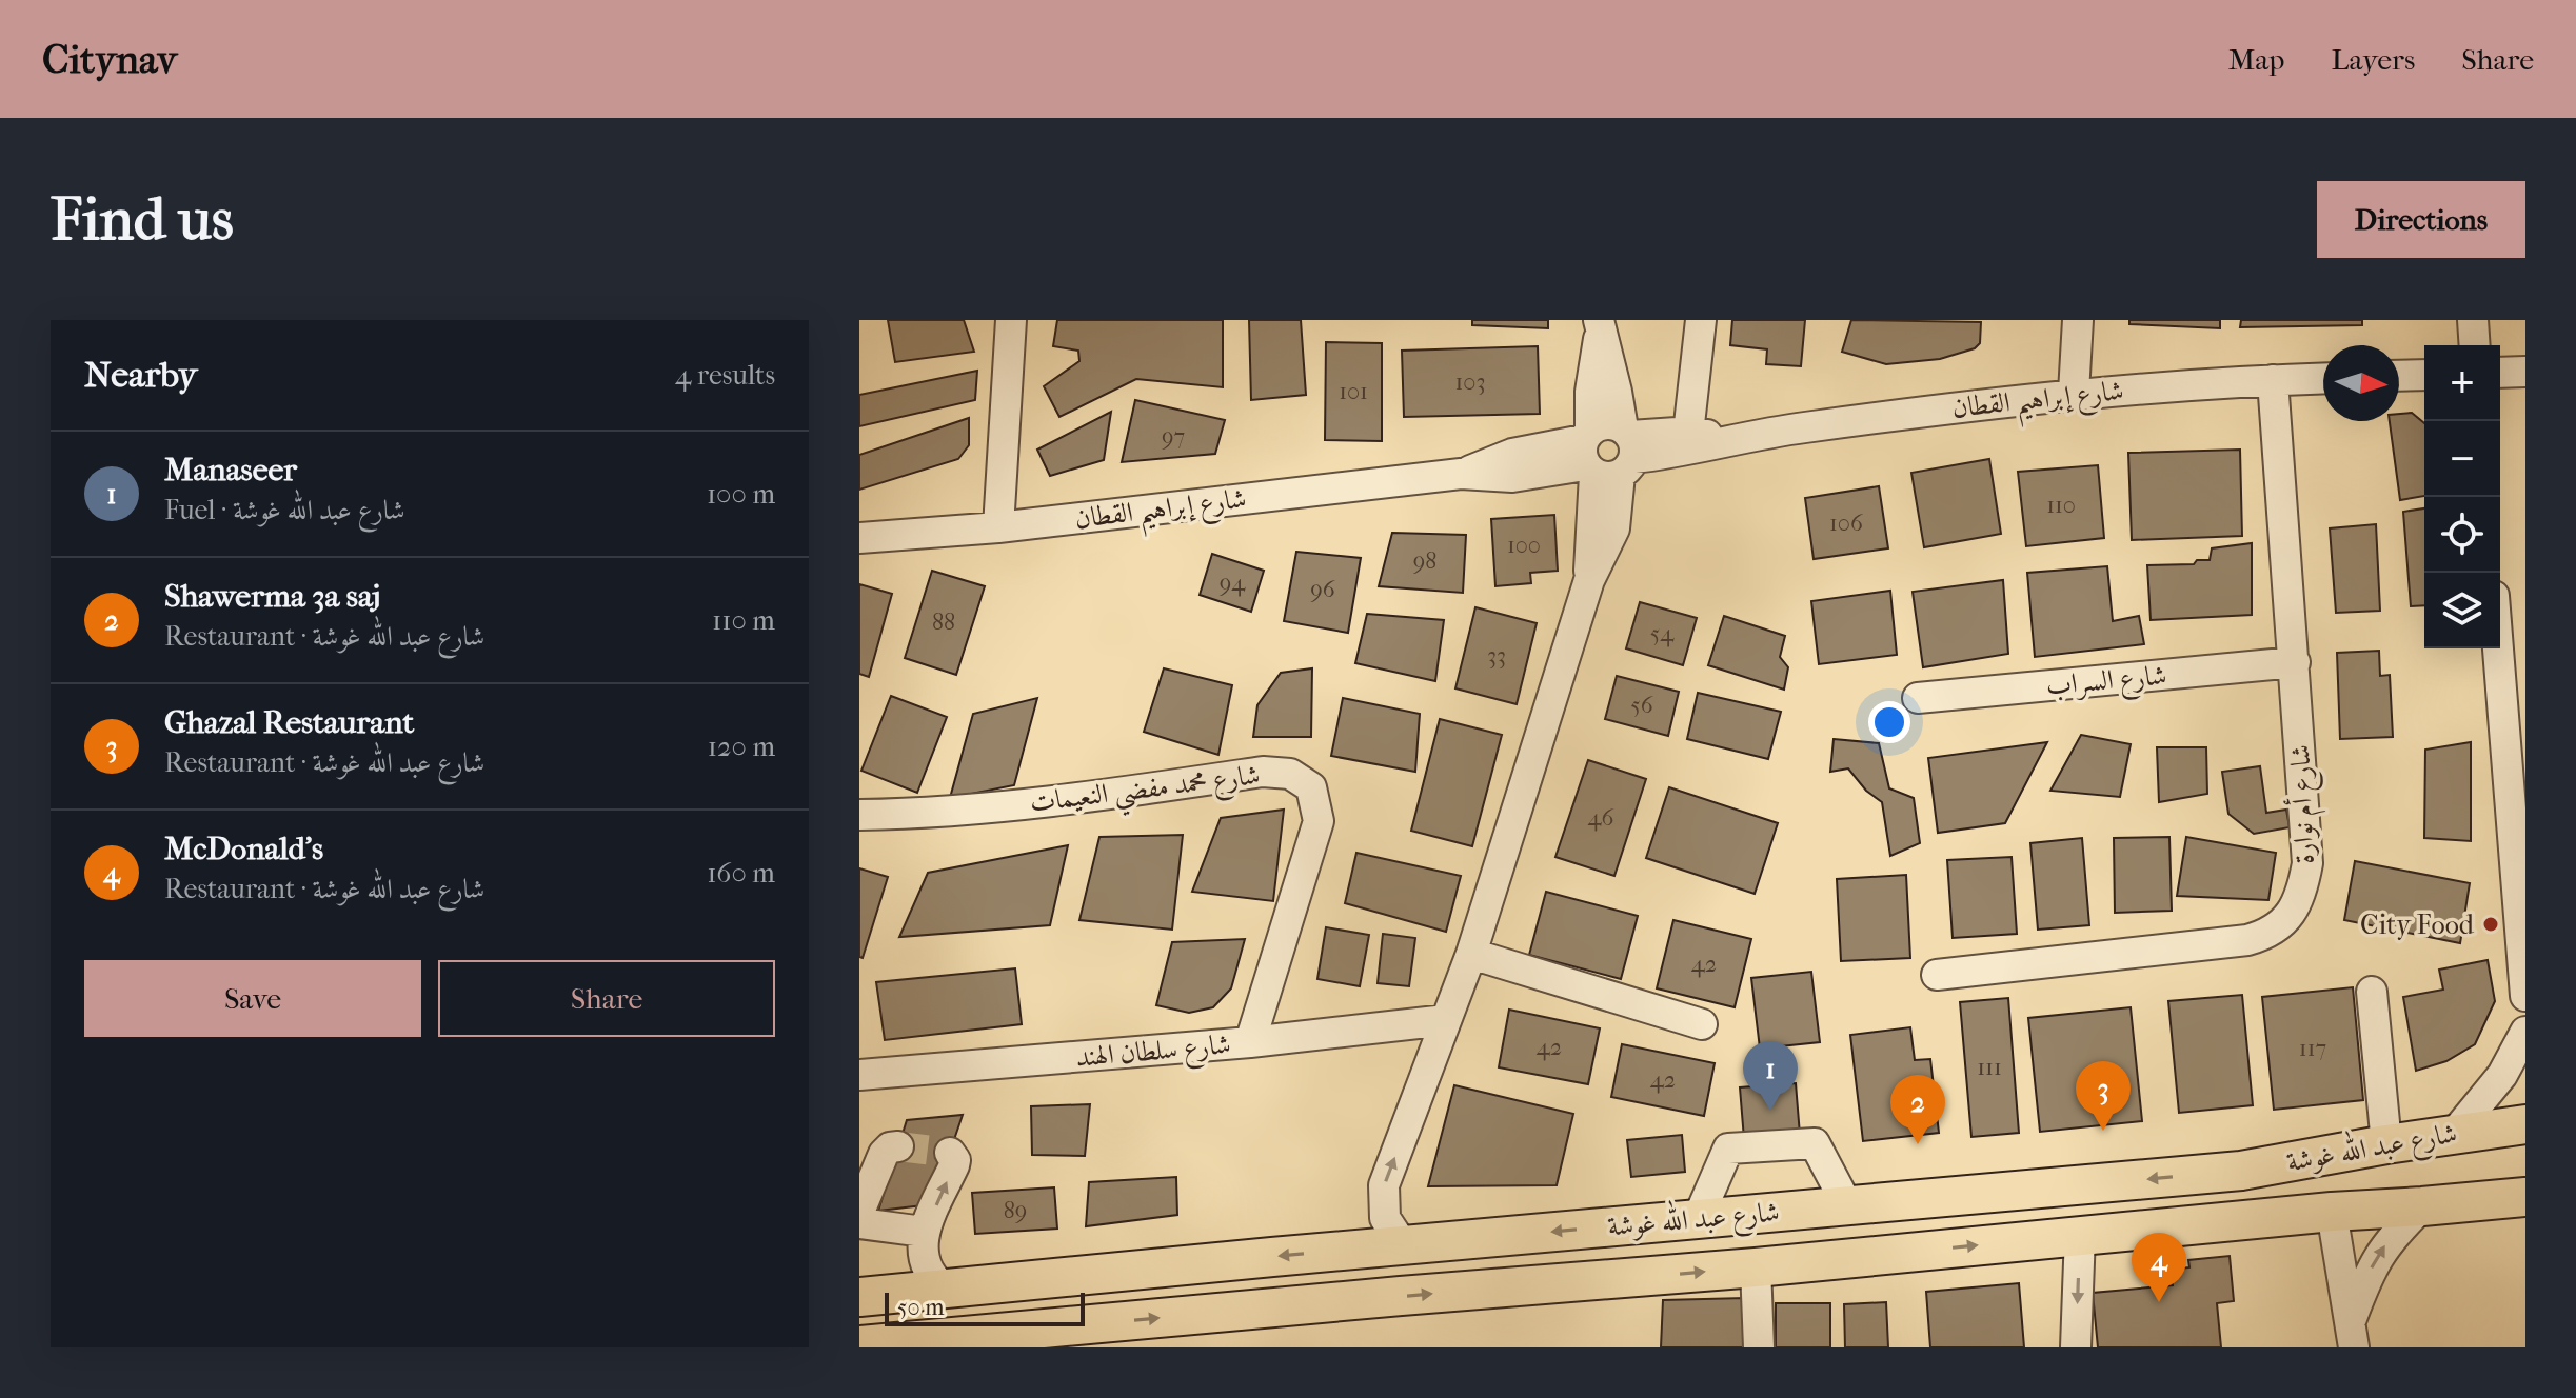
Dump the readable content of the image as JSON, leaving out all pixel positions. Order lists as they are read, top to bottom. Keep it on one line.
{"streets":{"main road":["شارع عبد الله غوشة"],"street":["شارع إبراهيم القطان","شارع السراب","شارع محمد مفضي النعيمات","شارع أم نوارة","شارع سلطان الهند"]},"crossings":[["شارع إبراهيم القطان","شارع أم نوارة"],["شارع السراب","شارع أم نوارة"],["شارع محمد مفضي النعيمات","شارع سلطان الهند"]],"places":["City Food"],"house_numbers":["103","101","97","110","106","100","98","94","96","88","54","33","56","46","42","42","117","111","42","89"],"scale_bar":"50 m","north":"right","page":{"header":"Citynav","nav":["Map","Layers","Share"],"buttons":["Directions",["Save","Share"]],"title":"Find us","heading":["Nearby","4 results"],"map_buttons":["+","−"],"list":[{"mark":"1","name":"Manaseer","note":"Fuel · شارع عبد الله غوشة","value":"100 m"},{"mark":"2","name":"Shawerma 3a saj","note":"Restaurant · شارع عبد الله غوشة","value":"110 m"},{"mark":"3","name":"Ghazal Restaurant","note":"Restaurant · شارع عبد الله غوشة","value":"120 m"},{"mark":"4","name":"McDonald's","note":"Restaurant · شارع عبد الله غوشة","value":"160 m"}],"pins":["1","3","2","4"],"scale":"50 m"}}
